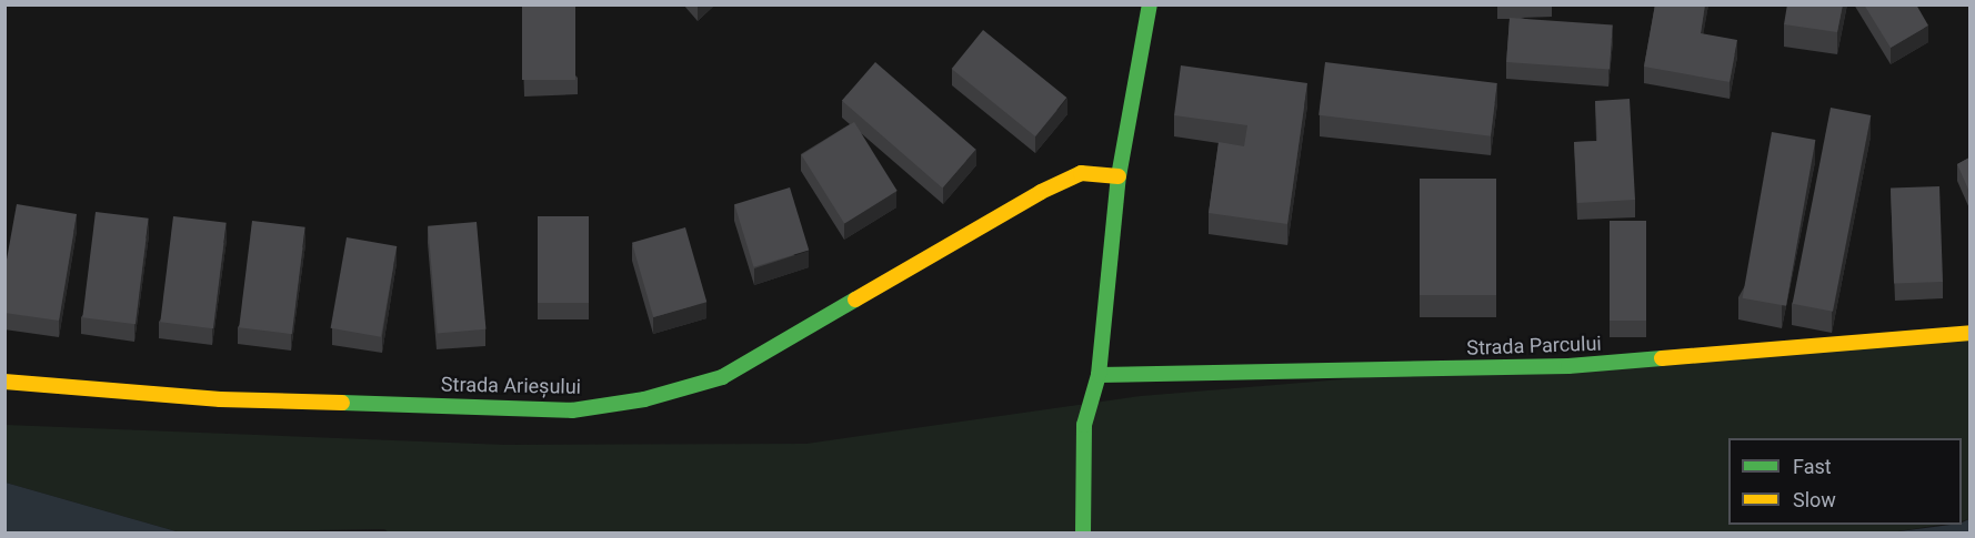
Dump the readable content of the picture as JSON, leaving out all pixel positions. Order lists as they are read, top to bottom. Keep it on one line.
{"streets":{"street":["Strada Parcului","Strada Arieșului"]},"legend":["Fast","Slow"]}
